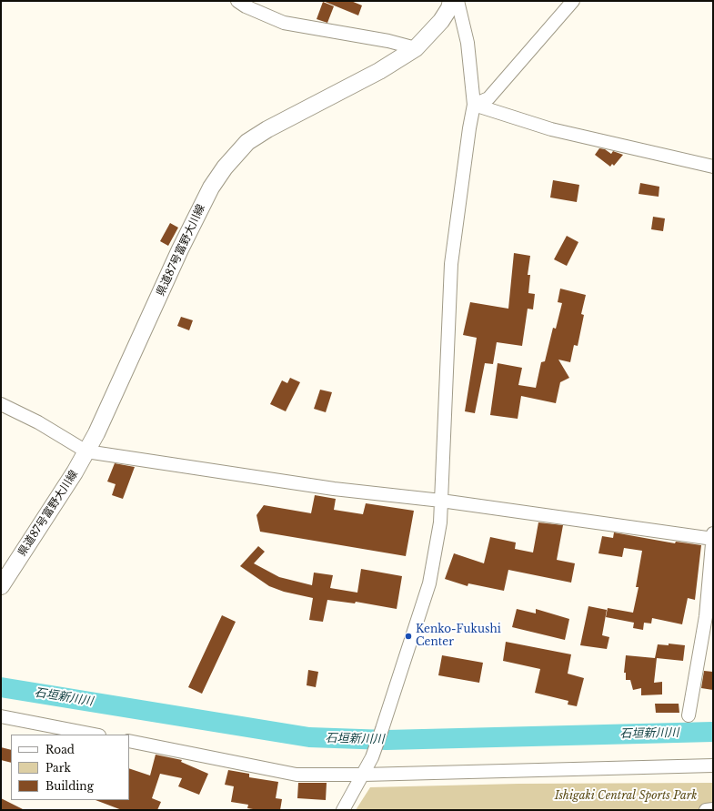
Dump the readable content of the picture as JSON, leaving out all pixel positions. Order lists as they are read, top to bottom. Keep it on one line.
{"streets":{"main road":["県道87号富野大川線"]},"water":["石垣新川川"],"parks":["Ishigaki Central Sports Park"],"places":["Kenko-Fukushi Center"],"legend":["Road","Park","Building"]}
